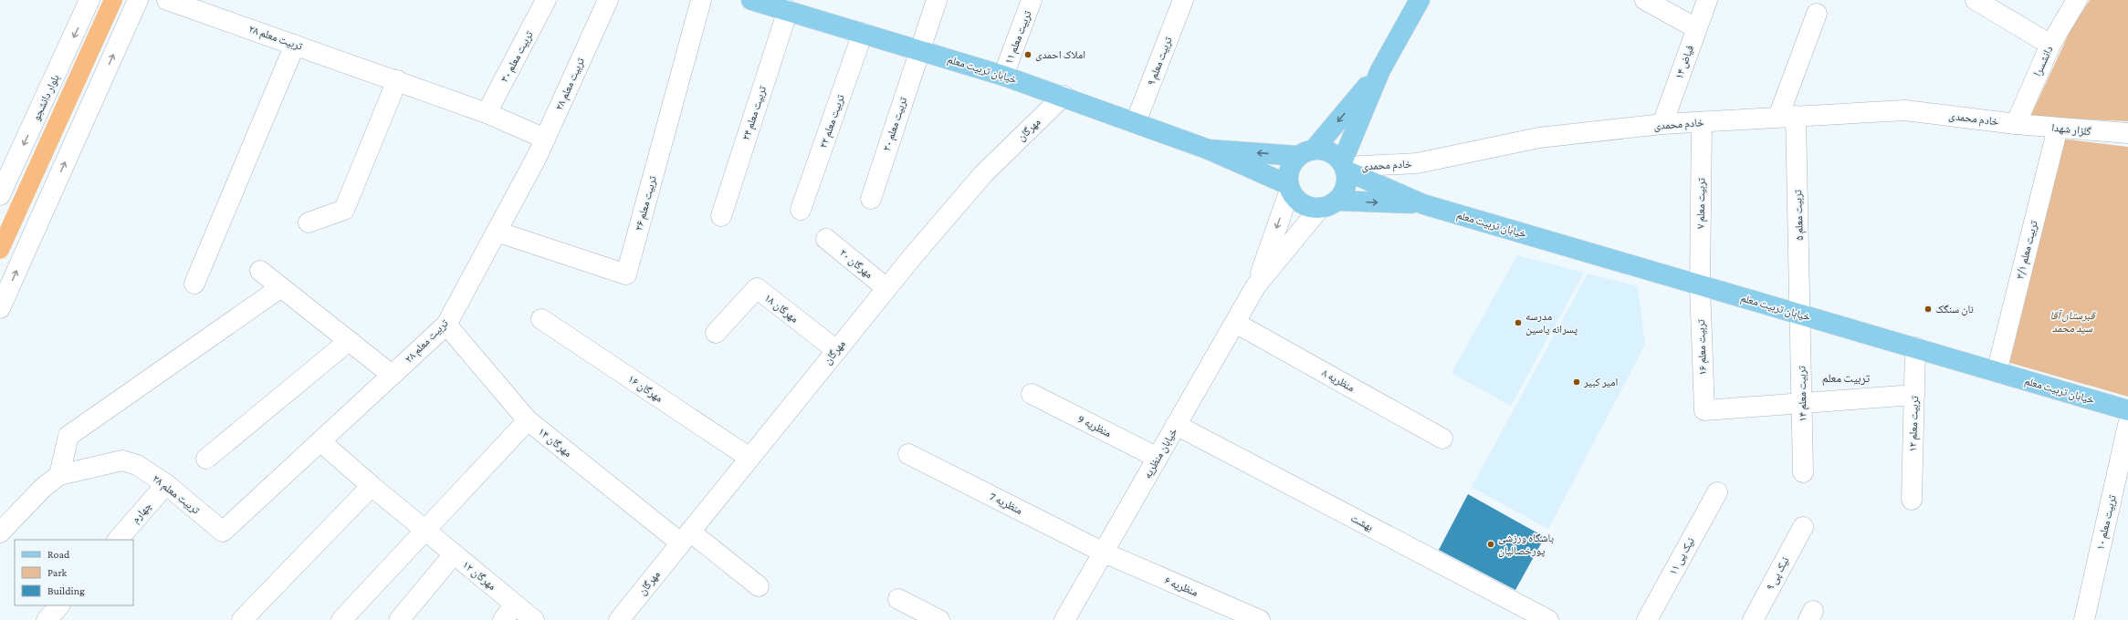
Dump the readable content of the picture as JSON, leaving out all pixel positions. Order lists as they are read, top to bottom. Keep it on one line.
{"streets":{"main road":["خیابان تربیت معلم"],"street":["تربیت معلم ۲۸","تربیت معلم ۱۱","تربیت معلم ۳۰","تربیت معلم ۹","دانشسرا","فیاض ۱۴","بلوار دانشجو","تربیت معلم ۲۴","خادم محمدی","تربیت معلم ۲۲","تربیت معلم ۲۰","مهرگان","گلزار شهدا","تربیت معلم ۲۶","تربیت معلم ۷","تربیت معلم ۵","تربیت معلم ۳/۱","مهرگان ۲۰","مهرگان ۱۸","تربیت معلم ۱۶","منظریه ۸","مهرگان ۱۶","تربیت معلم ۱۴","تربیت معلم ۱۲","منظریه 9","مهرگان ۱۴","خیابان منظریه","منظریه 7","چهارم","بهشت","تربیت معلم ۱۰","نیک پی ۱۱","نیک پی ۹","مهرگان ۱۲","منظریه ۶"]},"crossings":[["تربیت معلم ۲۸","تربیت معلم ۳۰"],["تربیت معلم ۲۸","تربیت معلم ۲۶"],["تربیت معلم ۲۸","مهرگان ۱۴"],["تربیت معلم ۲۸","چهارم"],["تربیت معلم ۲۸","مهرگان ۱۲"],["تربیت معلم ۱۱","خیابان تربیت معلم"],["تربیت معلم ۹","خیابان تربیت معلم"],["دانشسرا","خادم محمدی"],["دانشسرا","گلزار شهدا"],["فیاض ۱۴","خادم محمدی"],["خیابان تربیت معلم","تربیت معلم ۲۴"],["خیابان تربیت معلم","تربیت معلم ۲۲"],["خیابان تربیت معلم","تربیت معلم ۲۰"],["خیابان تربیت معلم","مهرگان"],["خیابان تربیت معلم","تربیت معلم ۷"],["خیابان تربیت معلم","تربیت معلم ۵"],["خیابان تربیت معلم","تربیت معلم ۳/۱"],["خیابان تربیت معلم","تربیت معلم ۱۶"],["خیابان تربیت معلم","تربیت معلم ۱۴"],["خیابان تربیت معلم","تربیت معلم ۱۲"],["خادم محمدی","گلزار شهدا"],["خادم محمدی","تربیت معلم ۷"],["خادم محمدی","تربیت معلم ۵"],["مهرگان","مهرگان ۲۰"],["مهرگان","مهرگان ۱۸"],["مهرگان","مهرگان ۱۶"],["مهرگان","مهرگان ۱۴"],["گلزار شهدا","تربیت معلم ۳/۱"],["تربیت معلم ۷","تربیت معلم ۱۶"],["تربیت معلم ۵","تربیت معلم ۱۴"],["تربیت معلم ۱۶","تربیت معلم ۱۴"],["منظریه ۸","خیابان منظریه"],["منظریه 9","خیابان منظریه"],["خیابان منظریه","منظریه 7"],["خیابان منظریه","بهشت"],["خیابان منظریه","منظریه ۶"],["منظریه 7","منظریه ۶"]],"districts":["تربیت معلم"],"parks":["قبرستان آقا سید محمد"],"places":["املاک احمدی","نان سنگک","مدرسه پسرانه یاسین","امیر کبیر","باشگاه ورزشی پورخصالیان"],"legend":["Road","Park","Building"]}
